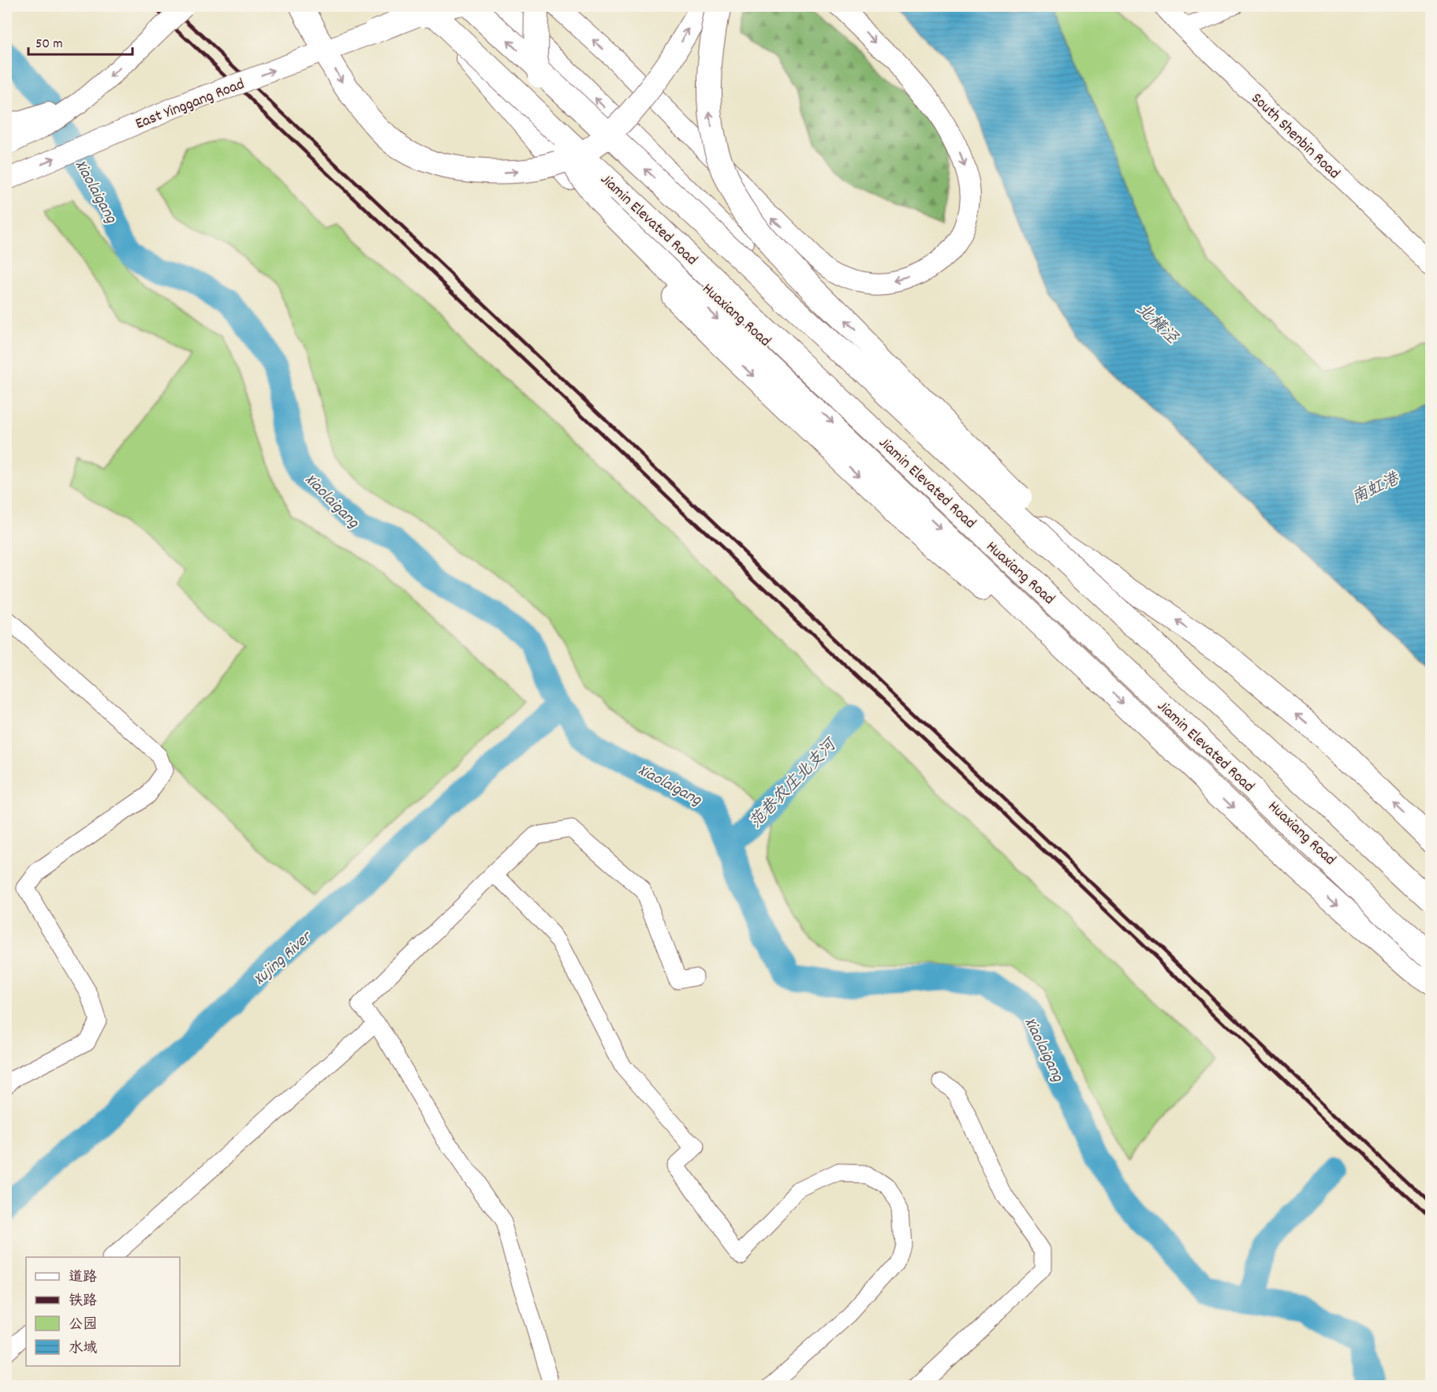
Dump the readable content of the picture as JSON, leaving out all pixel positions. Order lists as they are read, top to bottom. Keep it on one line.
{"streets":{"highway":["Jiamin Elevated Road"],"main road":["East Yinggang Road","South Shenbin Road","Huaxiang Road"]},"water":["Xiaolaigang","北横泾","南虹港","范巷农庄北支河","Xujing River"],"legend":["道路","铁路","公园","水域"],"scale_bar":"50 m"}
